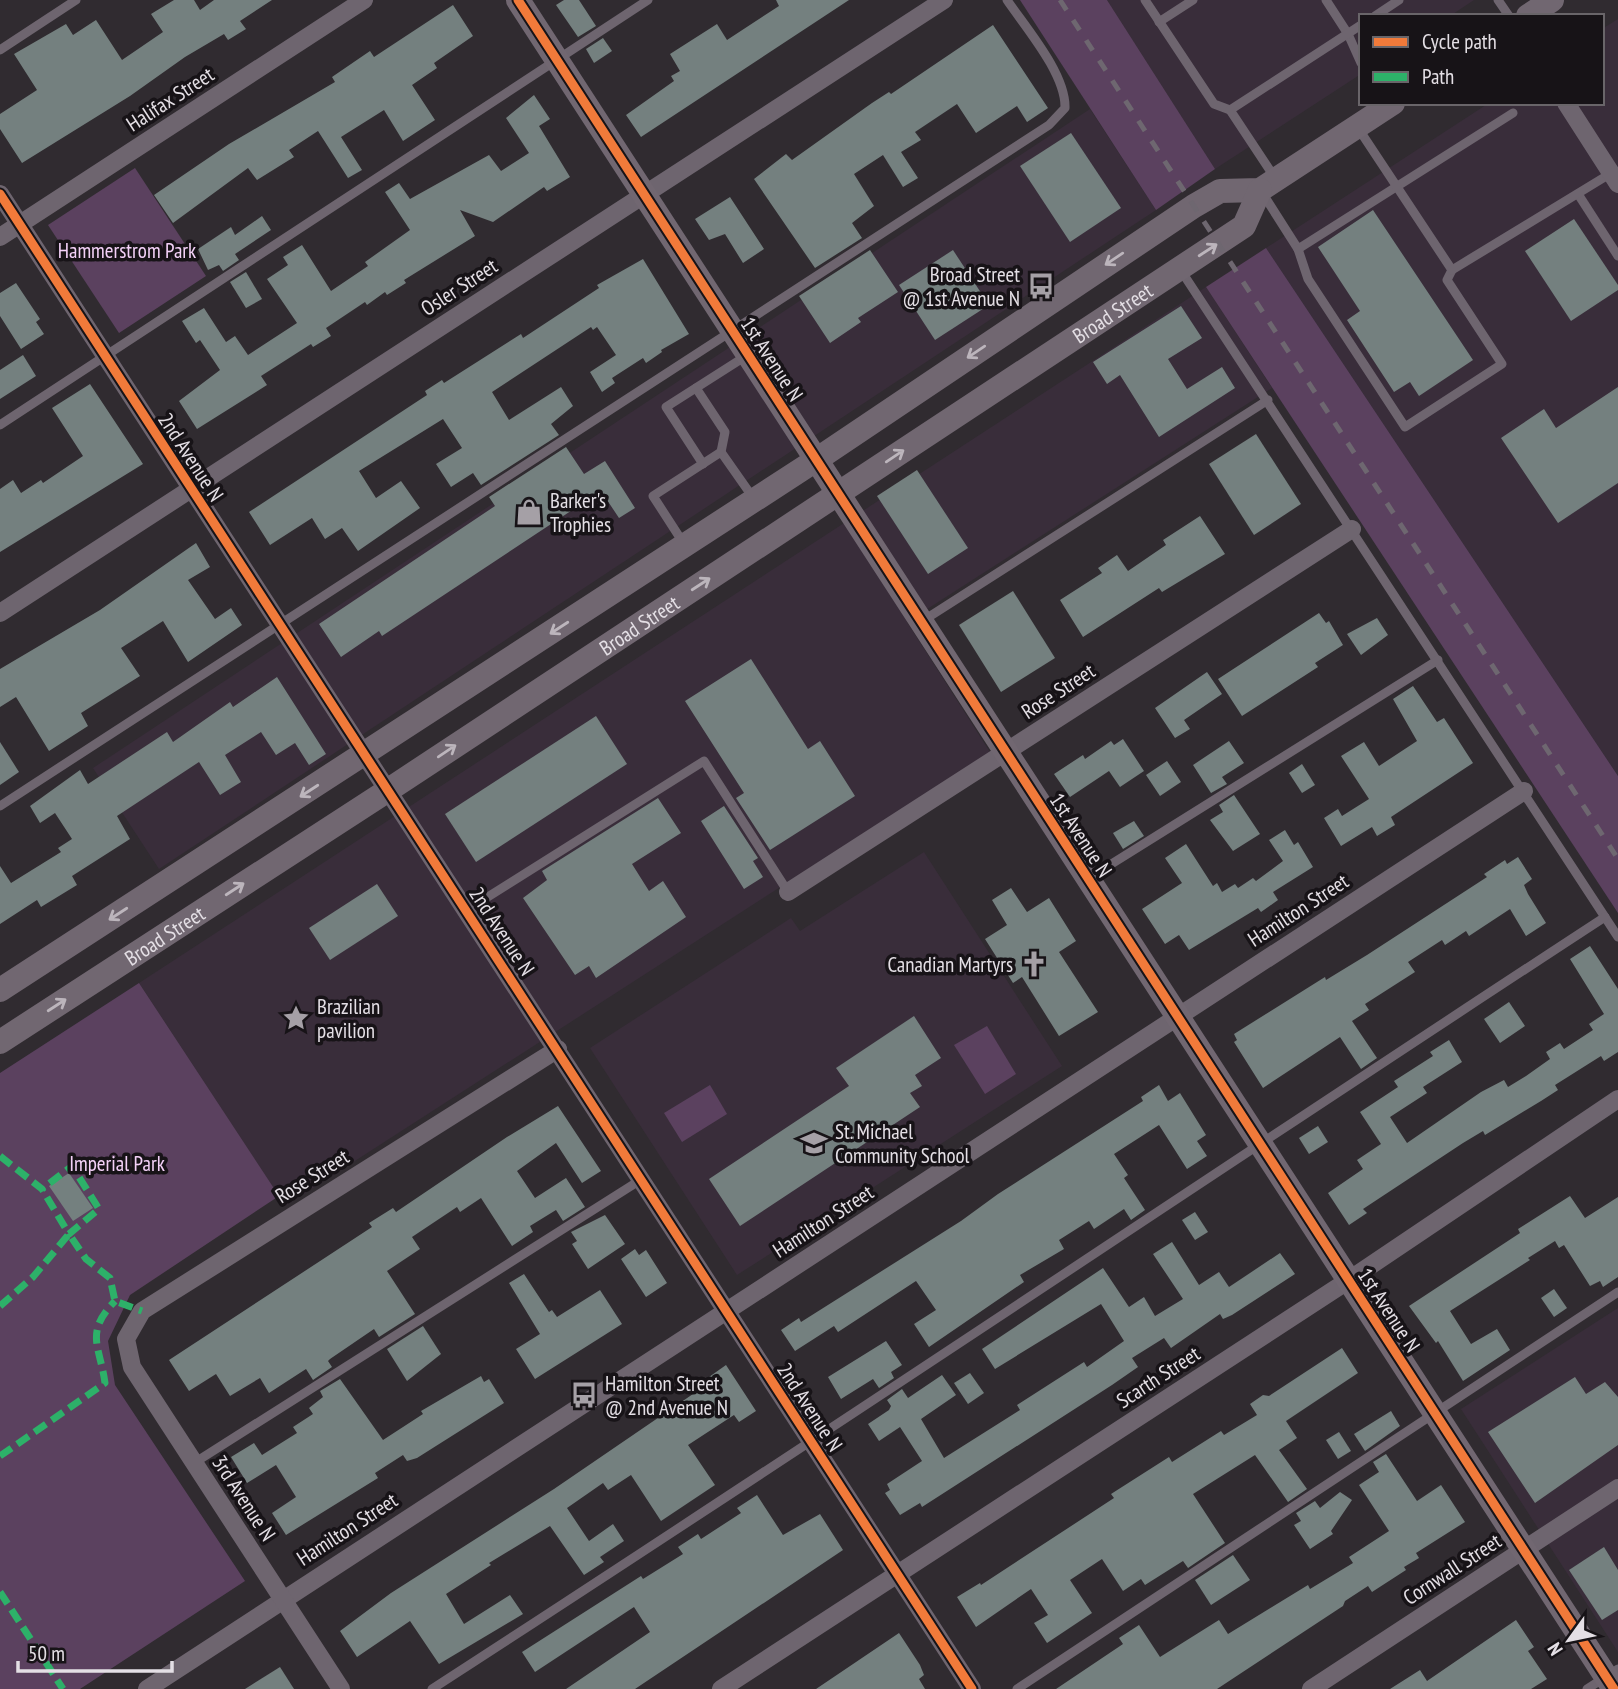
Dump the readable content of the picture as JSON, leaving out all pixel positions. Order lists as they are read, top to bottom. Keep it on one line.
{"streets":{"main road":["Broad Street","1st Avenue N"],"street":["Halifax Street","Osler Street","2nd Avenue N","Rose Street","Hamilton Street","Scarth Street","3rd Avenue N","Cornwall Street"]},"crossings":[["Halifax Street","2nd Avenue N"],["Osler Street","1st Avenue N"],["Osler Street","2nd Avenue N"],["Broad Street","1st Avenue N"],["Broad Street","2nd Avenue N"],["1st Avenue N","Rose Street"],["1st Avenue N","Hamilton Street"],["1st Avenue N","Scarth Street"],["1st Avenue N","Cornwall Street"],["2nd Avenue N","Rose Street"],["2nd Avenue N","Hamilton Street"],["2nd Avenue N","Scarth Street"],["Rose Street","3rd Avenue N"],["Hamilton Street","3rd Avenue N"]],"parks":["Hammerstrom Park","Imperial Park"],"places":{"bus stop":["Broad Street @ 1st Avenue N","Hamilton Street @ 2nd Avenue N"],"shop":["Barker's Trophies"],"church":["Canadian Martyrs"],"place":["Brazilian pavilion"],"school or university":["St. Michael Community School"]},"legend":["Cycle path","Path"],"scale_bar":"50 m","north":"bottom left"}
